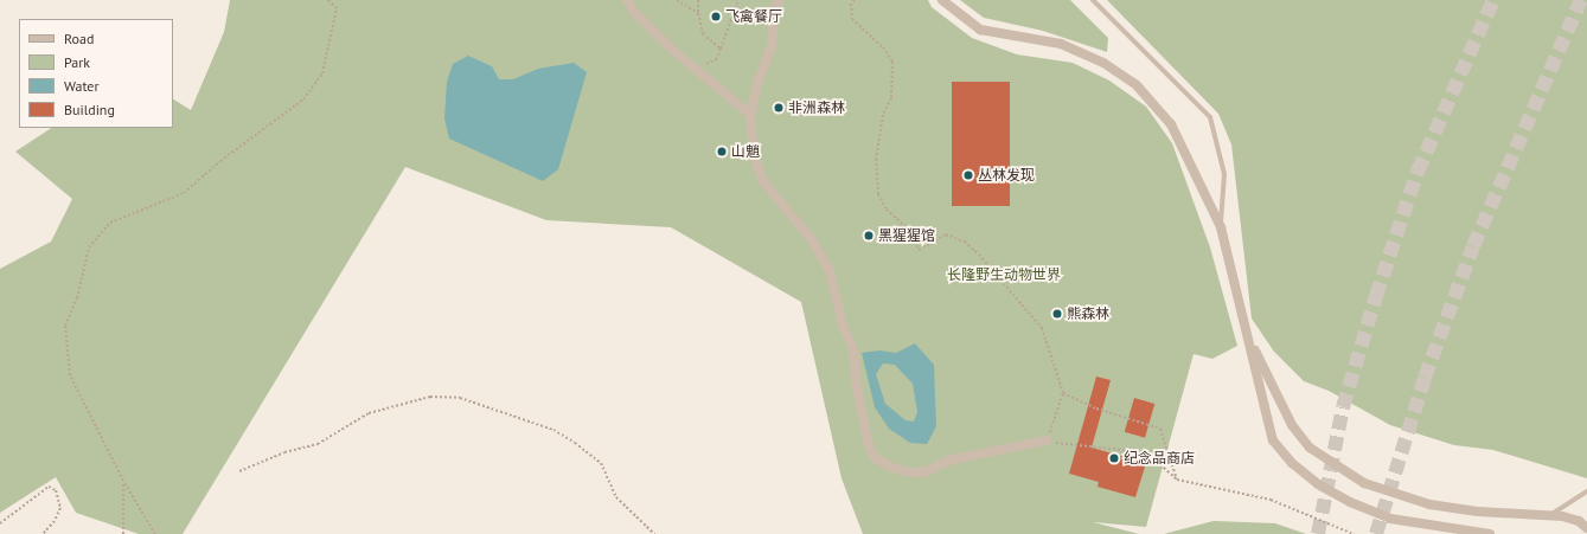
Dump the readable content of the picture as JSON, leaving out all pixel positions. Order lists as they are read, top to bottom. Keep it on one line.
{"parks":["长隆野生动物世界"],"places":["飞禽餐厅","非洲森林","山魈","丛林发现","黑猩猩馆","熊森林","纪念品商店"],"legend":["Road","Park","Water","Building"]}
